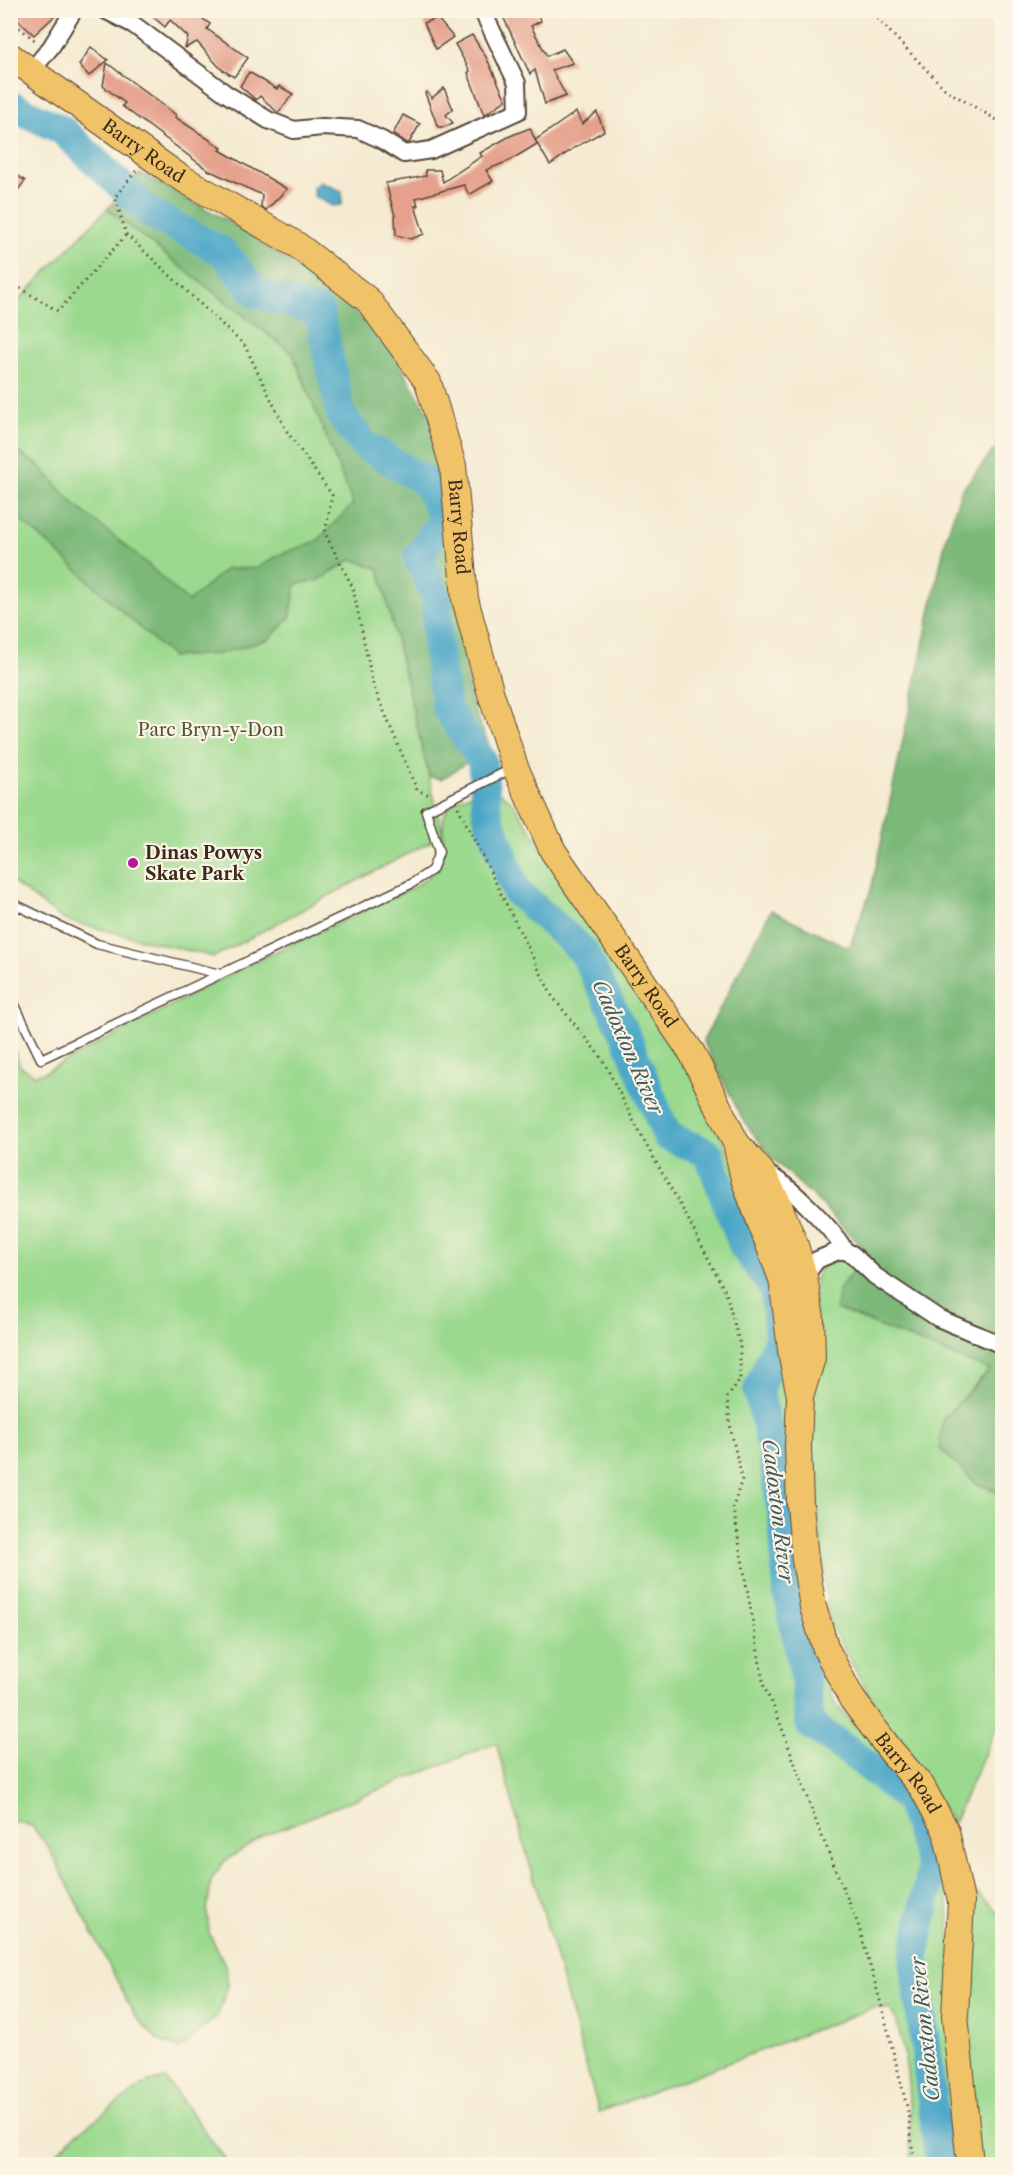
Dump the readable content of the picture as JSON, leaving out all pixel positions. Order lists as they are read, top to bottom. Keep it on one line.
{"streets":{"main road":["Barry Road"]},"water":["Cadoxton River"],"parks":["Parc Bryn-y-Don"],"places":["Dinas Powys Skate Park"]}
